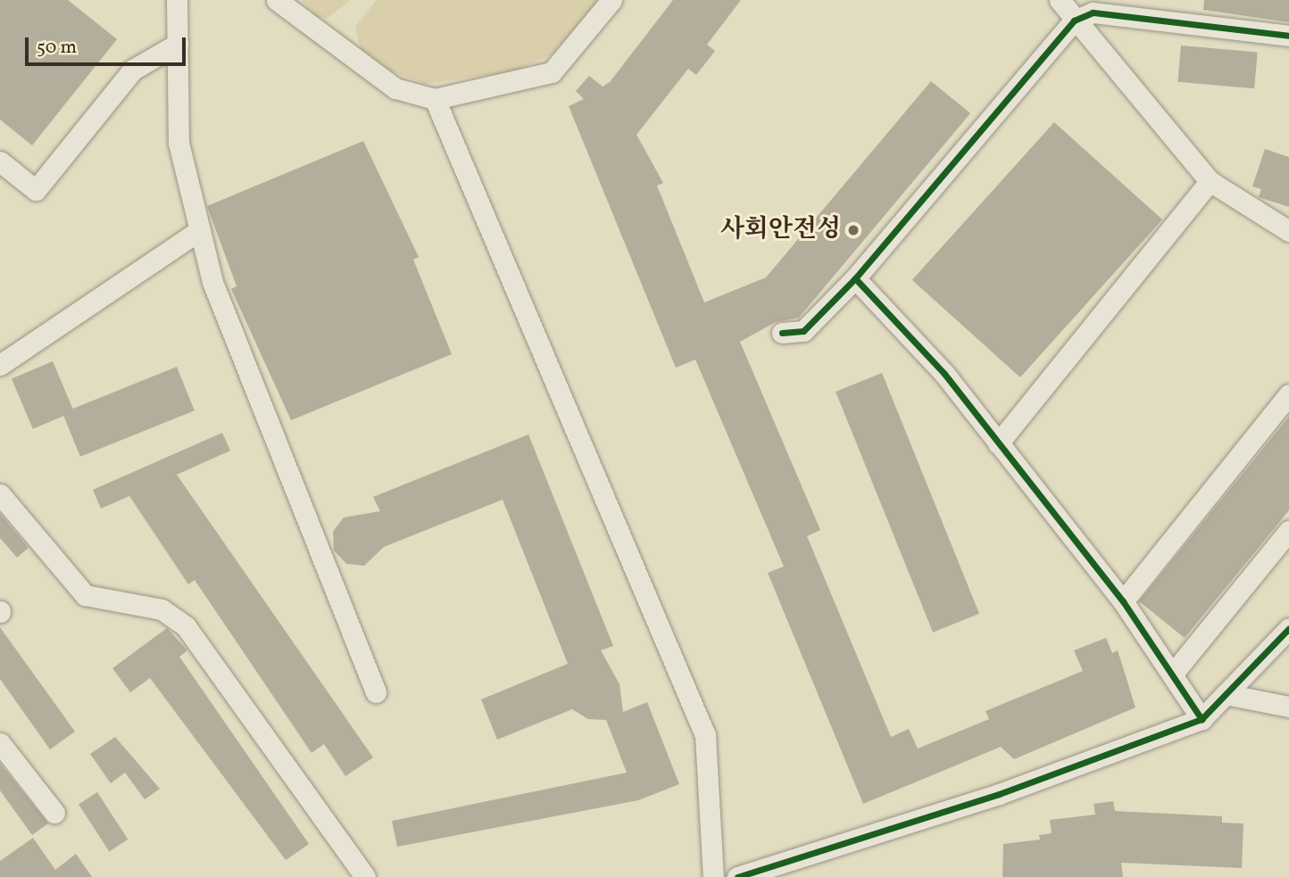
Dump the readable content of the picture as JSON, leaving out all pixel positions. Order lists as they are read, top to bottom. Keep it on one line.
{"places":["사회안전성"],"scale_bar":"50 m"}
